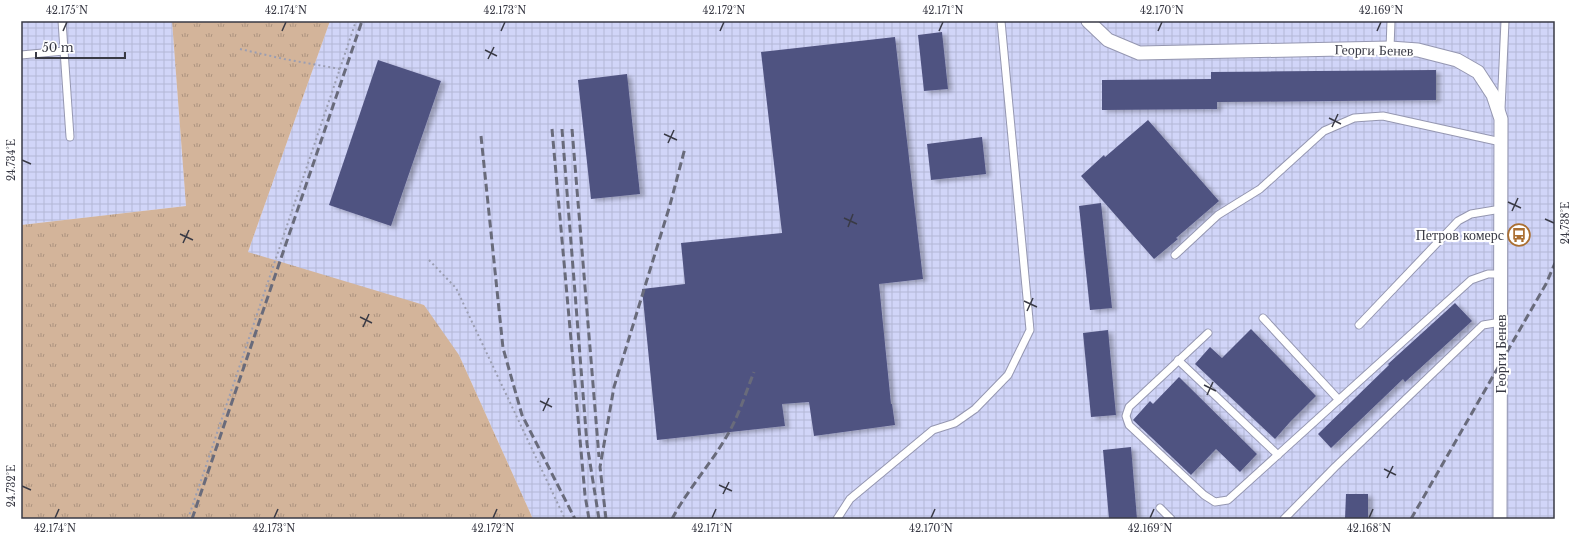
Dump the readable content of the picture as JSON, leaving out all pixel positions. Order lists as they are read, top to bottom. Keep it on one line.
{"streets":{"street":["Георги Бенев"]},"places":{"bus stop":["Петров комерс"]},"scale_bar":"50 m","coordinates":["42.175°N","42.174°N","42.173°N","42.172°N","42.171°N","42.170°N","42.169°N","24.734°E","24.738°E","24.732°E","42.168°N"]}
